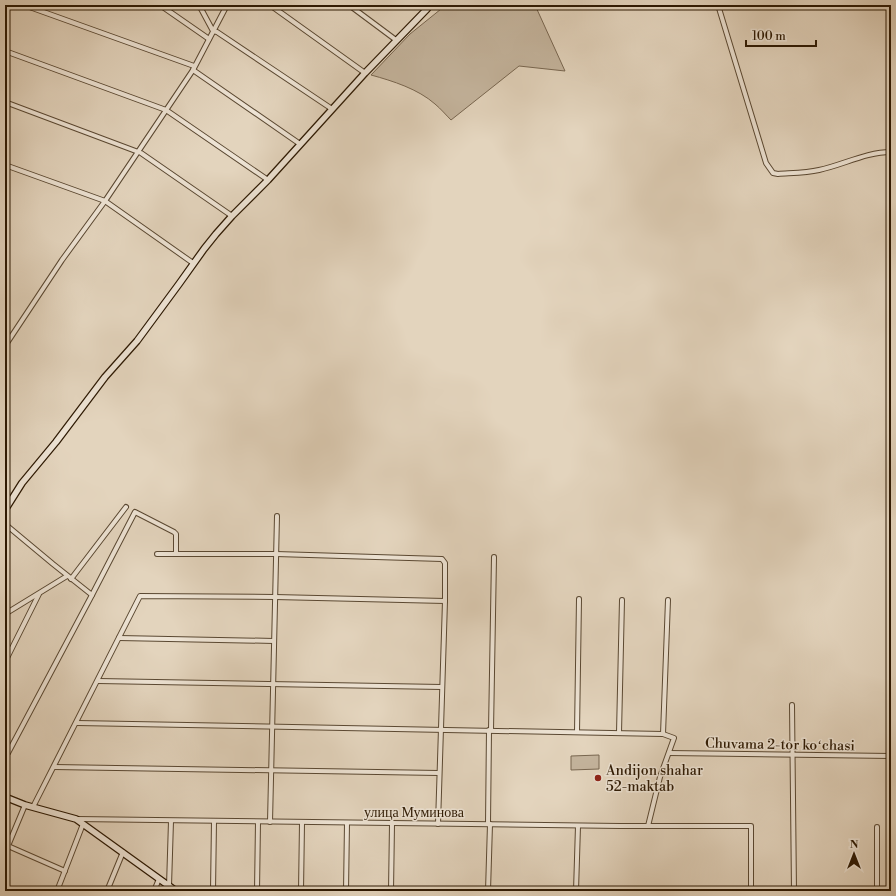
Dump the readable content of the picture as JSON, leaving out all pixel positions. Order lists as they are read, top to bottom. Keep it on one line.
{"streets":{"street":["Chuvama 2-tor koʻchasi","улица Муминова"]},"places":["Andijon shahar 52-maktab"],"scale_bar":"100 m","north":"top"}
